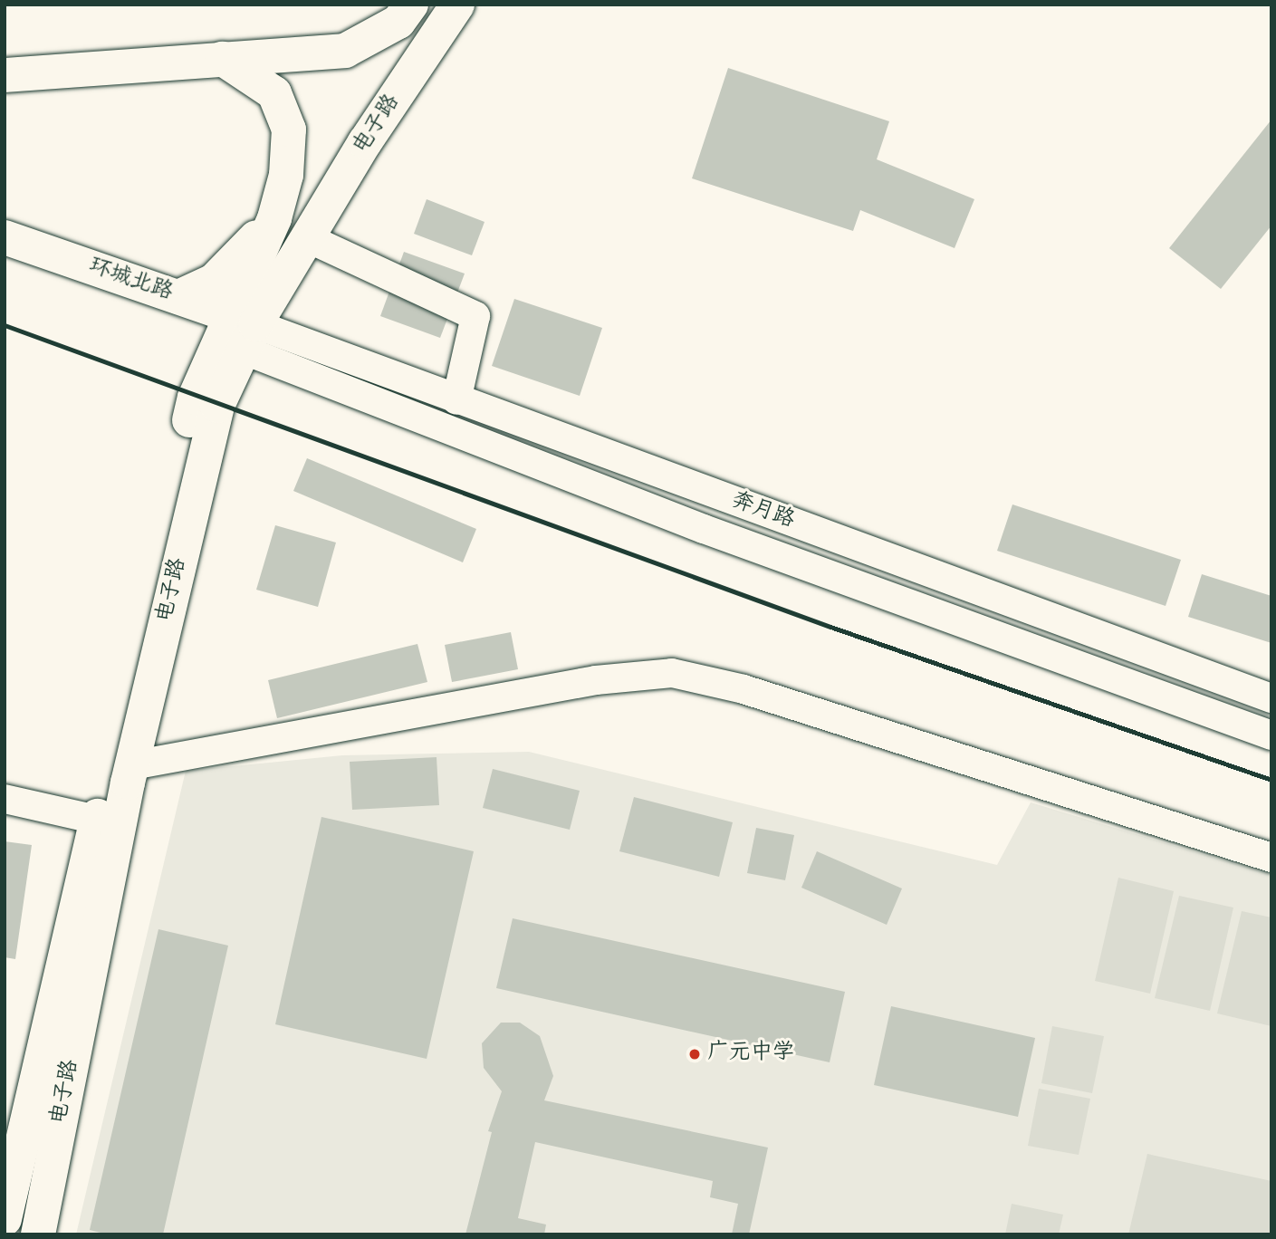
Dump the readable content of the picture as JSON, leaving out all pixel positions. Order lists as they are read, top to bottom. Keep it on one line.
{"streets":{"main road":["电子路","环城北路"],"street":["奔月路"]},"crossings":[["电子路","环城北路"],["电子路","奔月路"],["环城北路","奔月路"]],"places":["广元中学"]}
